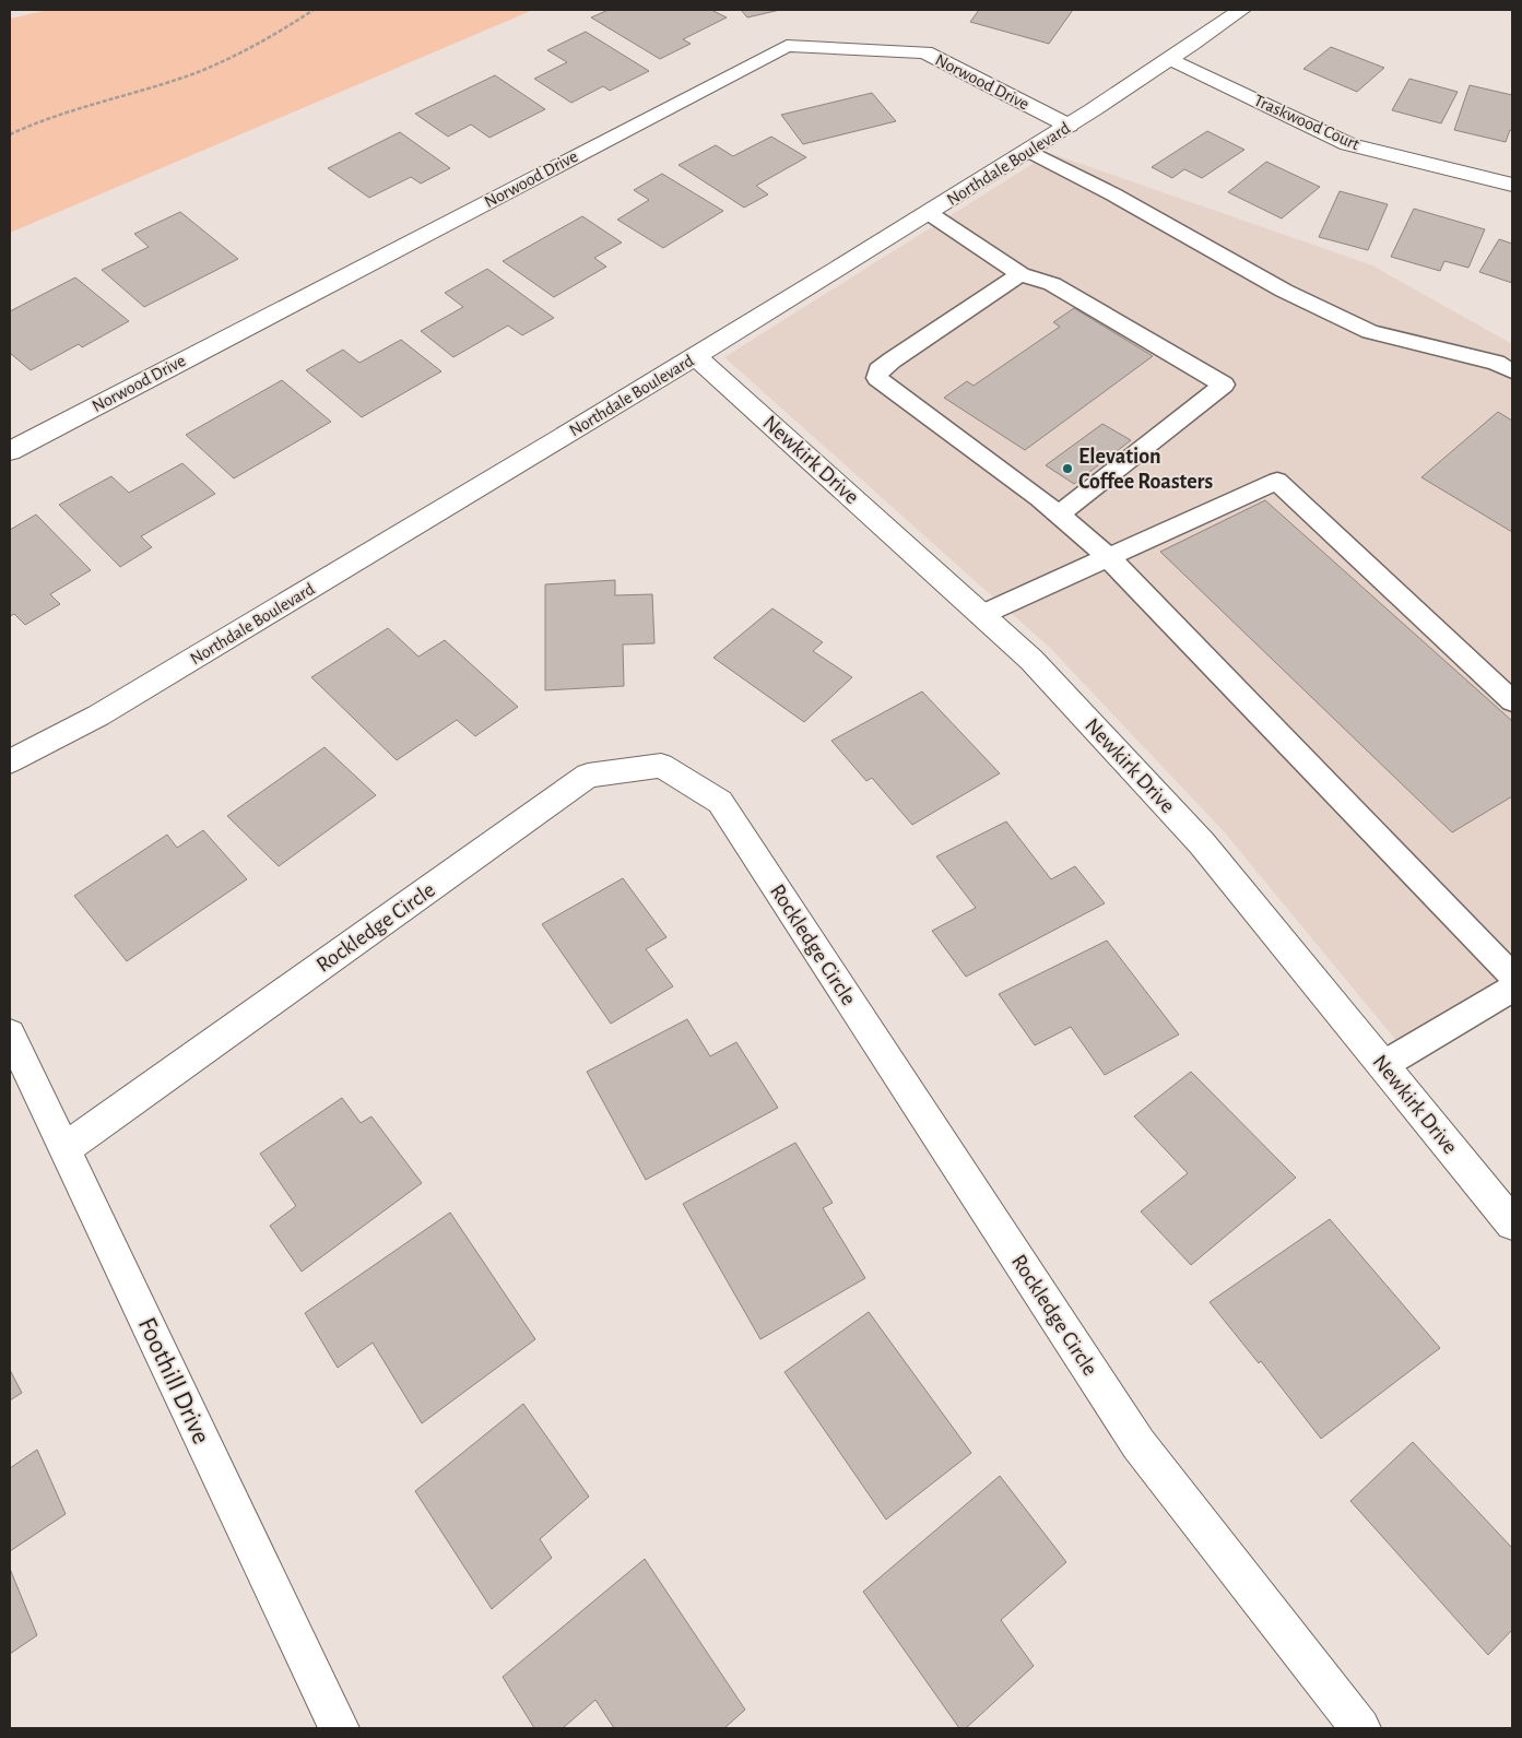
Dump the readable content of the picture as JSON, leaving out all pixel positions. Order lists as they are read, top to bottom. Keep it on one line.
{"streets":{"street":["Norwood Drive","Traskwood Court","Northdale Boulevard","Newkirk Drive","Rockledge Circle","Foothill Drive"]},"crossings":[["Norwood Drive","Northdale Boulevard"],["Traskwood Court","Northdale Boulevard"],["Northdale Boulevard","Newkirk Drive"],["Rockledge Circle","Foothill Drive"]],"places":["Elevation Coffee Roasters"]}
